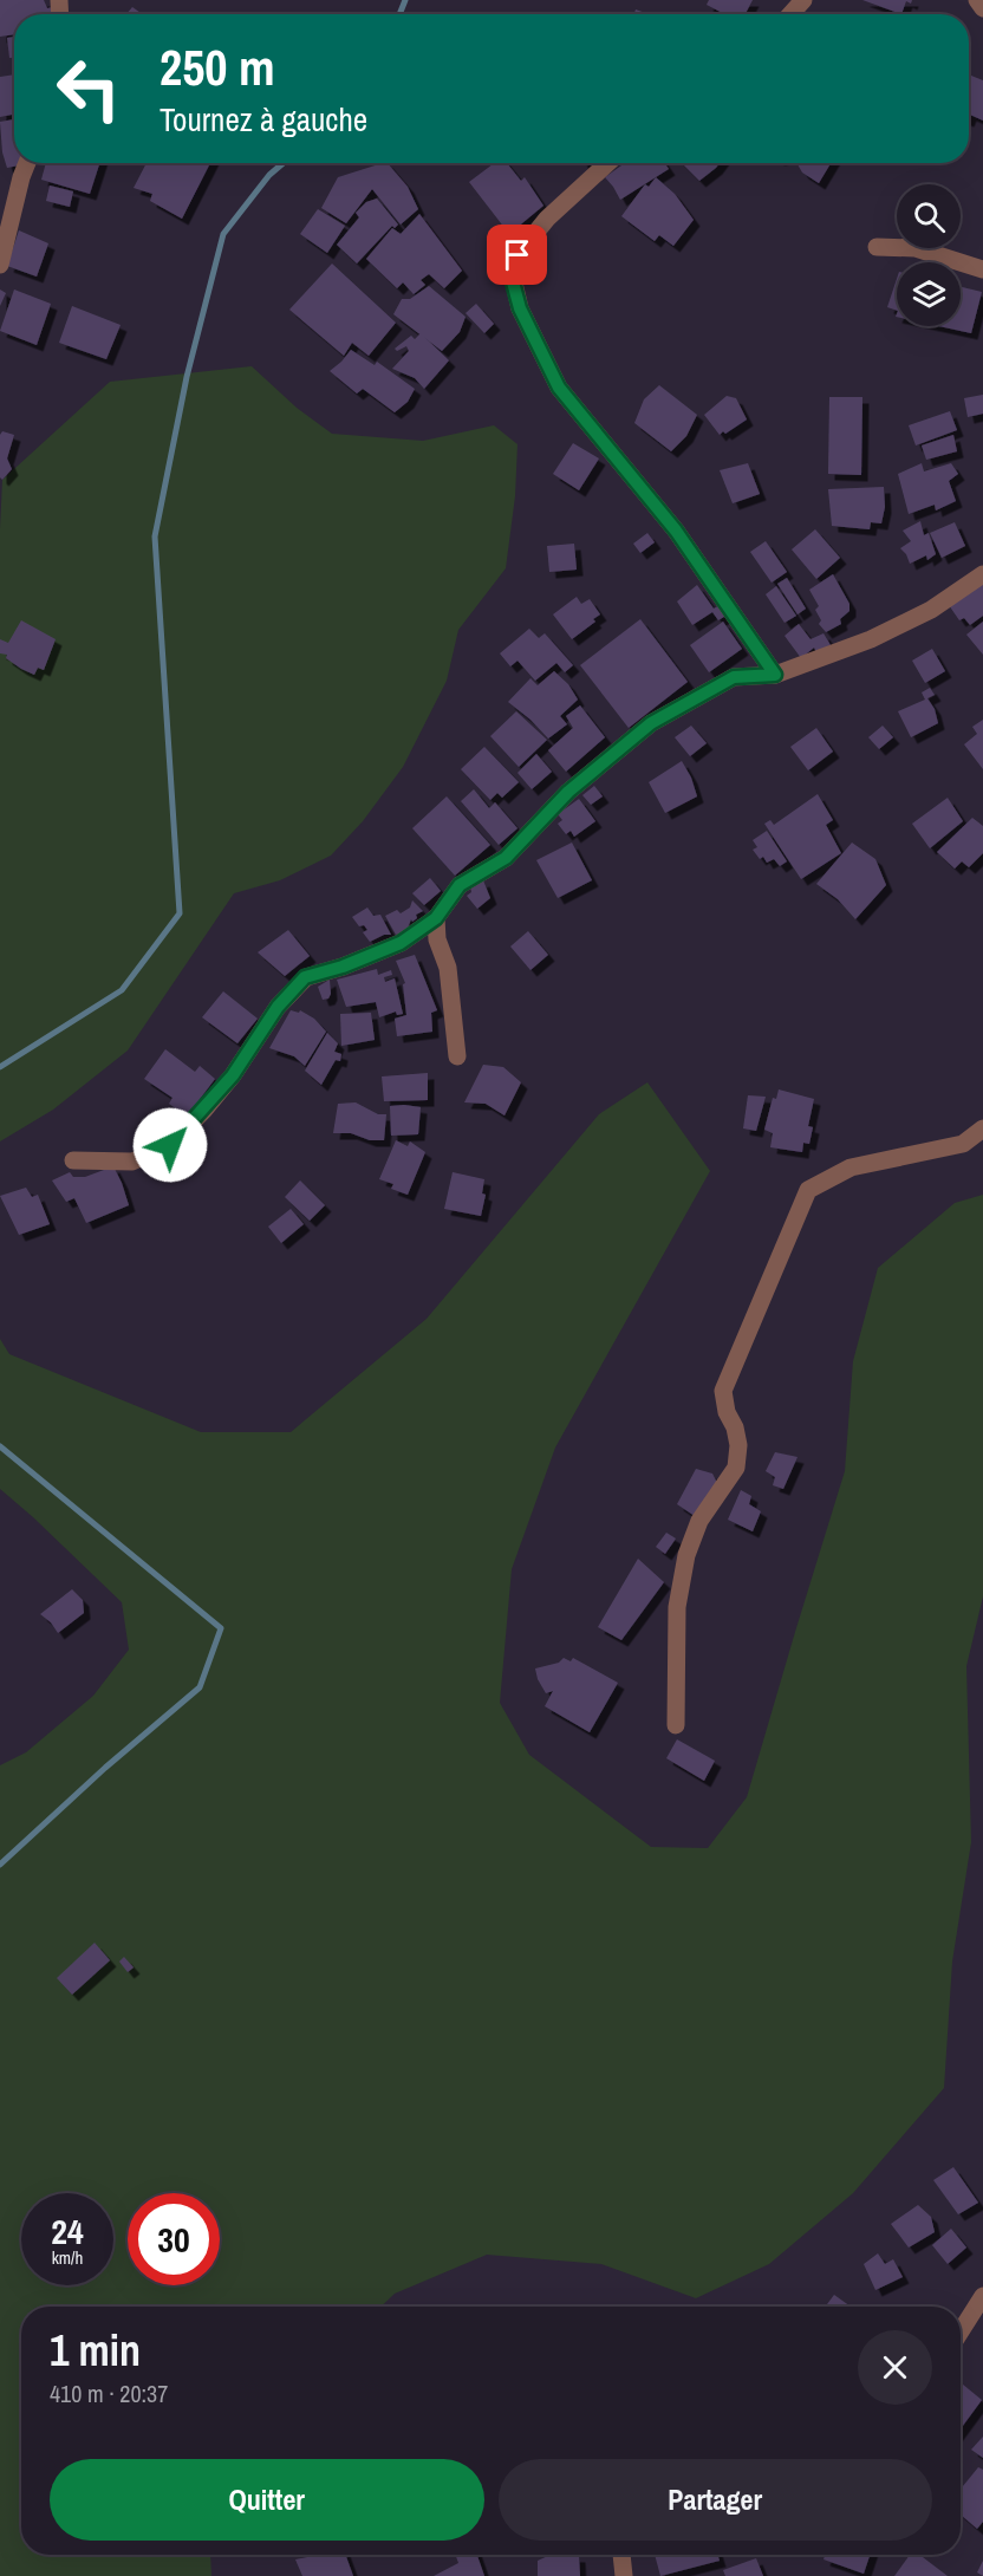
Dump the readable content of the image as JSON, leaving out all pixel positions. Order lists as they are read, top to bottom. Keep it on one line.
{"page":{"turn":["250 m","Tournez à gauche"],"speed":"24 km/h","limit":"30","heading":["1 min","410 m · 20:37"],"buttons":["Quitter","Partager"]}}
